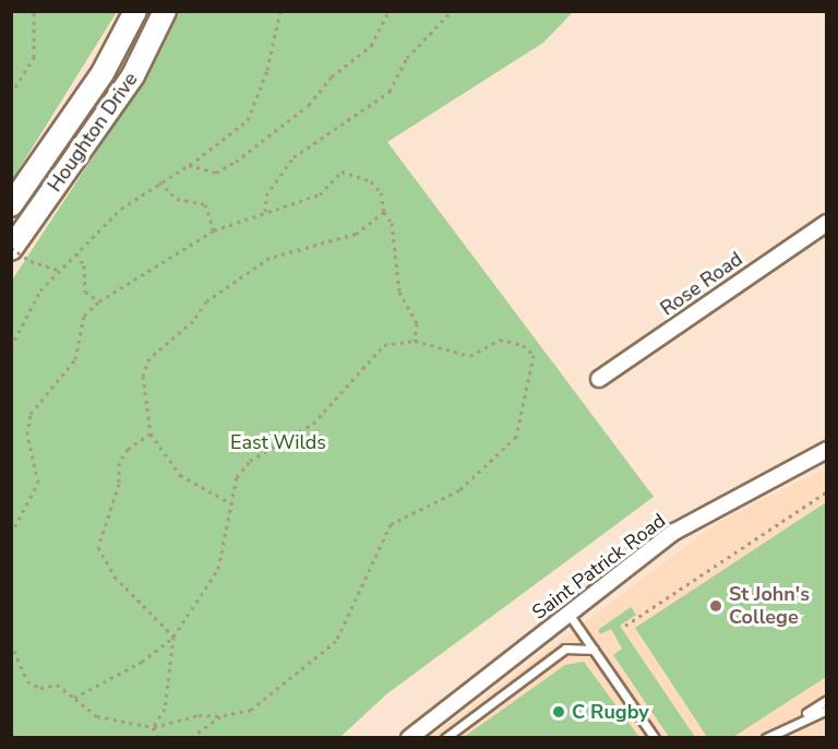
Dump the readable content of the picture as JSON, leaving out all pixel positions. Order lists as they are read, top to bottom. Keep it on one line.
{"streets":{"main road":["Houghton Drive"],"street":["Rose Road","Saint Patrick Road"]},"parks":["East Wilds"],"places":["St John's College","C Rugby"]}
